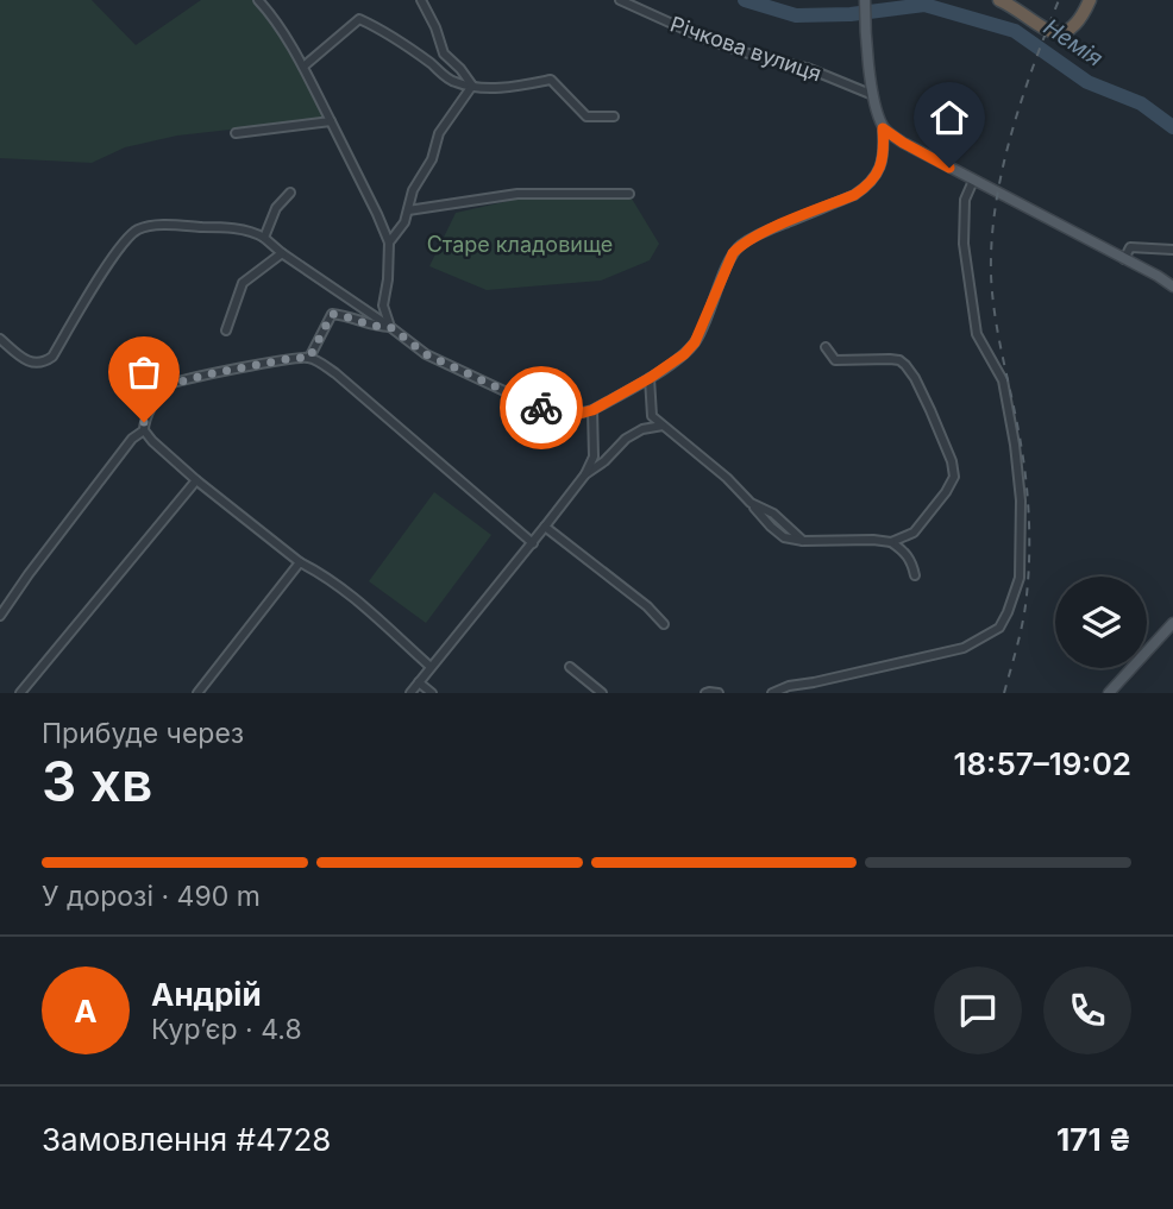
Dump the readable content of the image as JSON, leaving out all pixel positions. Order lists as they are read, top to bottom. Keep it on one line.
{"streets":{"street":["Річкова вулиця"]},"water":["Немія"],"parks":["Старе кладовище"],"page":{"heading":["3 хв","Прибуде через","18:57–19:02"],"panel":["Андрій","Кур’єр · 4.8","Замовлення #4728","171 ₴"],"bar":"У дорозі · 490 m","round":"А"}}
